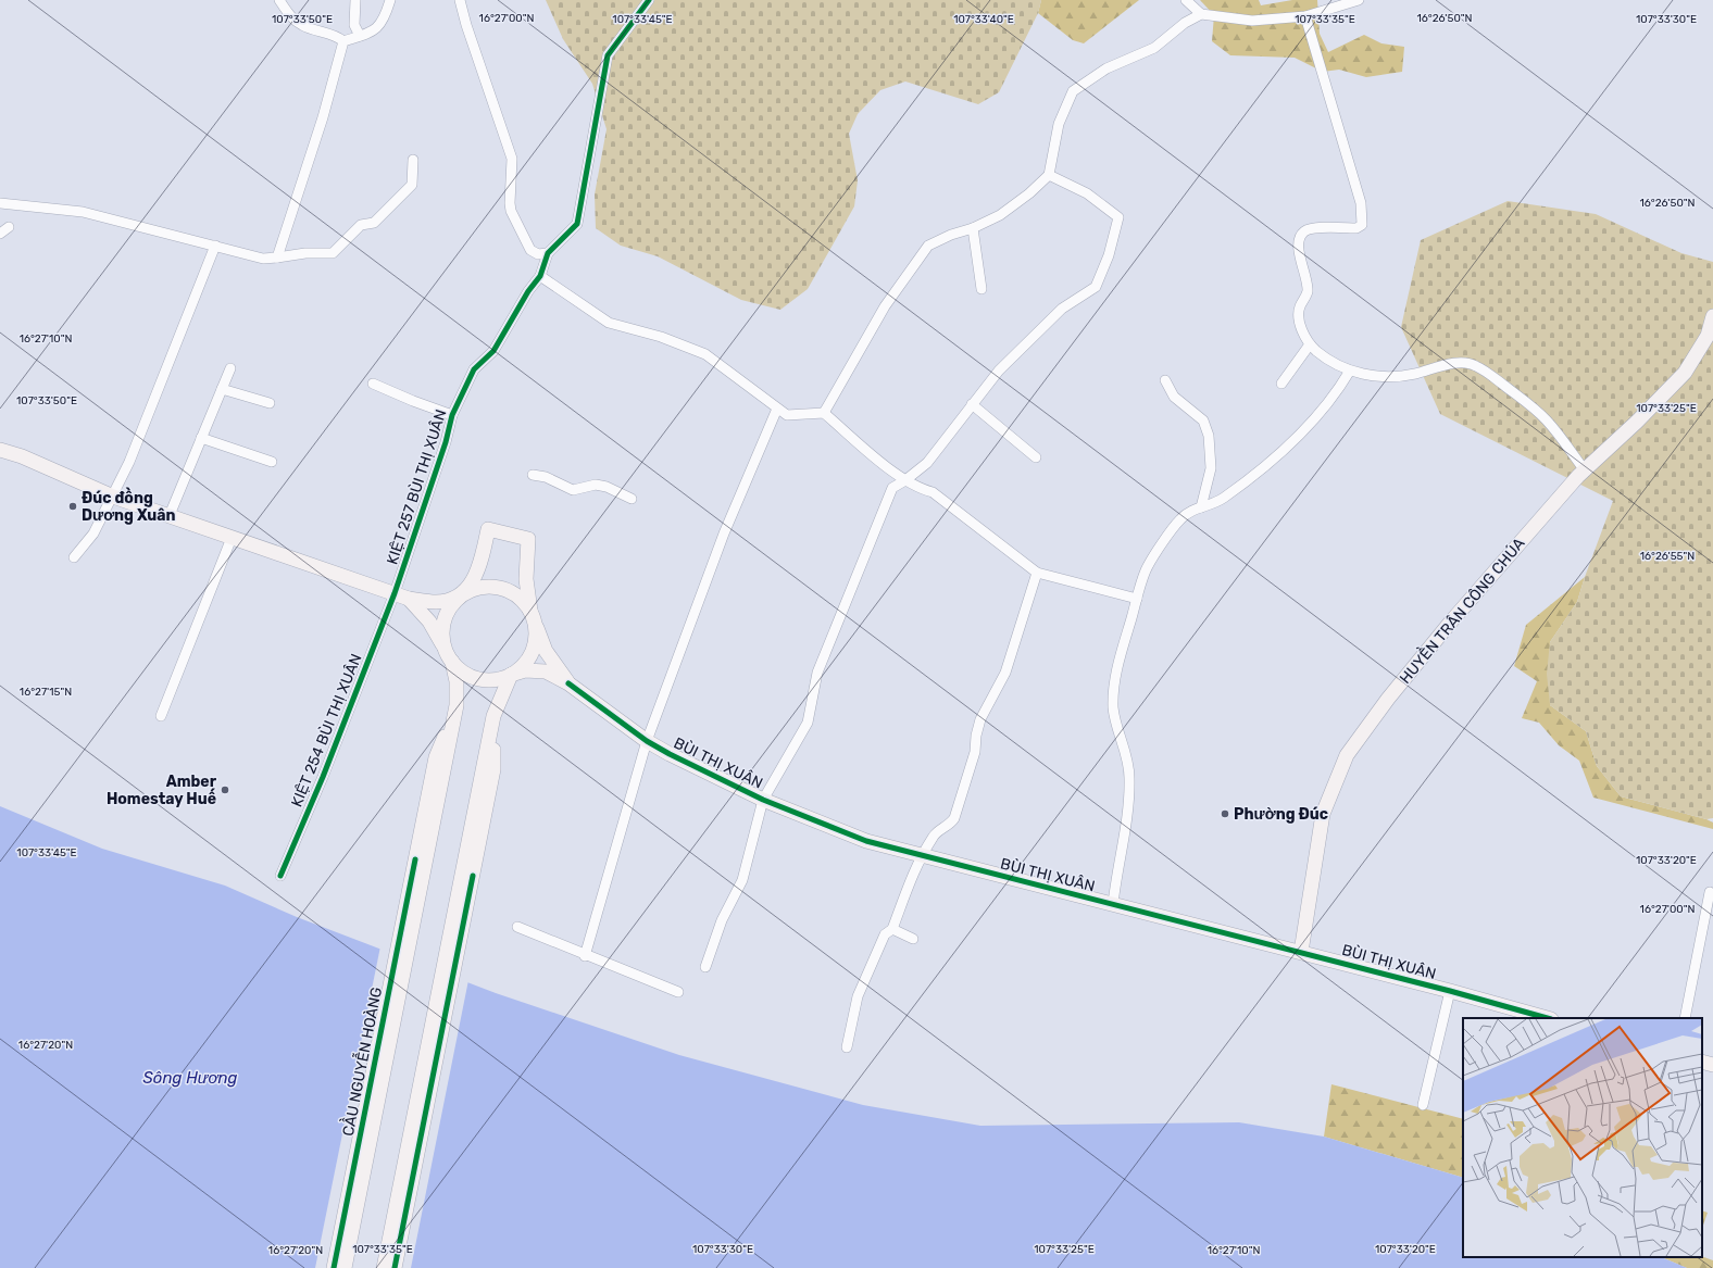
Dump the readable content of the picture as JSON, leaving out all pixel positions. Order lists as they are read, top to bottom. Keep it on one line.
{"streets":{"main road":["HUYỀN TRÂN CÔNG CHÚA","BÙI THỊ XUÂN","CẦU NGUYỄN HOÀNG"],"street":["KIỆT 257 BÙI THỊ XUÂN","KIỆT 254 BÙI THỊ XUÂN"]},"crossings":[["KIỆT 257 BÙI THỊ XUÂN","KIỆT 254 BÙI THỊ XUÂN"],["HUYỀN TRÂN CÔNG CHÚA","BÙI THỊ XUÂN"]],"water":["Sông Hương"],"places":["Đúc đồng Dương Xuân","Amber Homestay Huế","Phường Đúc"],"coordinates":["16°27'00\"N","16°26'50\"N","107°33'50\"E","107°33'45\"E","107°33'40\"E","107°33'35\"E","107°33'30\"E","16°27'10\"N","107°33'25\"E","16°26'55\"N","16°27'15\"N","107°33'20\"E","16°27'20\"N"]}
